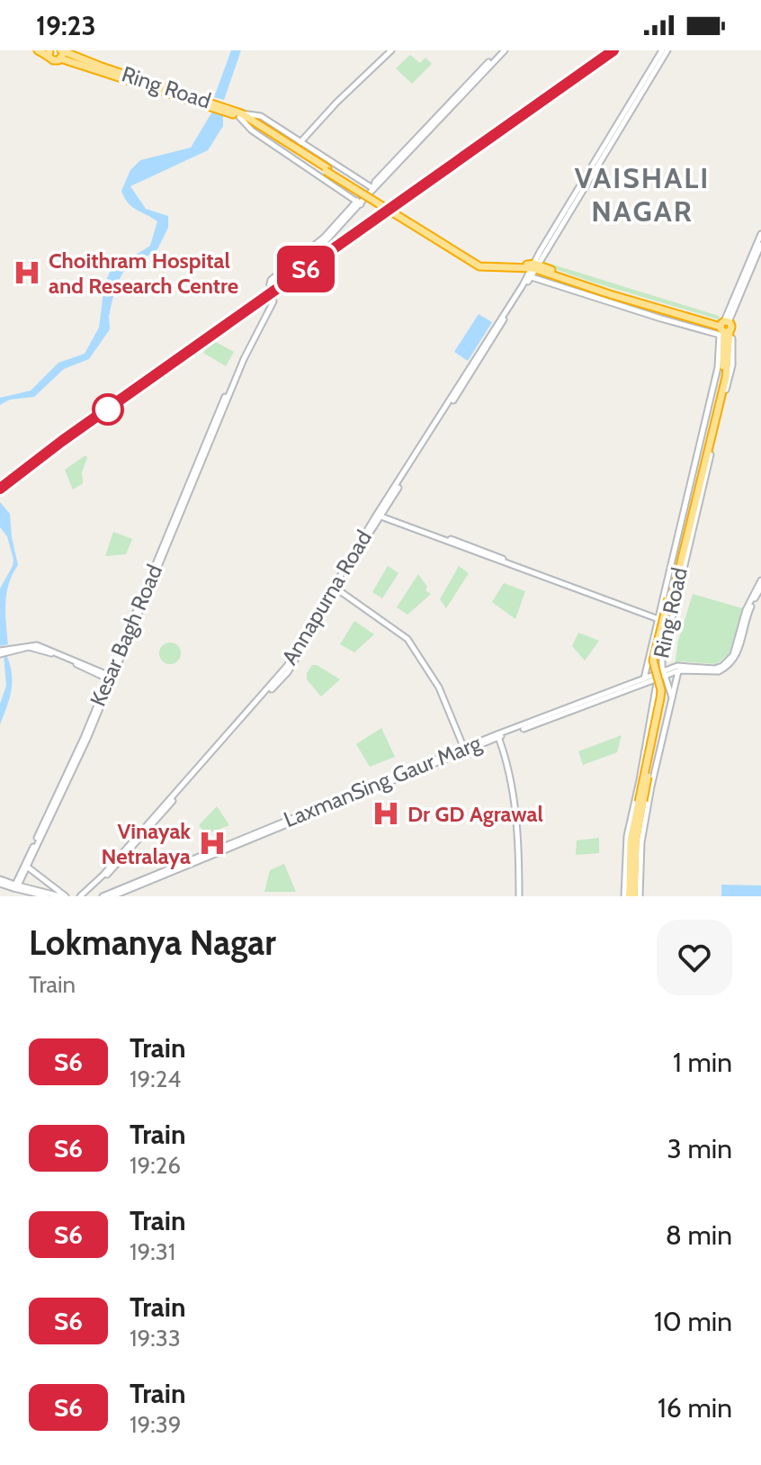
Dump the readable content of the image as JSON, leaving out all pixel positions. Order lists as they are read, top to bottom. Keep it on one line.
{"streets":{"highway":["Ring Road"],"main road":["Annapurna Road","Kesar Bagh Road","LaxmanSing Gaur Marg"]},"districts":["VAISHALI NAGAR"],"places":{"hospital":["Choithram Hospital and Research Centre","Dr GD Agrawal","Vinayak Netralaya"]},"page":{"status":"19:23","on_map":"S6","heading":["Lokmanya Nagar","Train"],"list":[{"mark":"S6","name":"Train","note":"19:24","value":"1 min"},{"mark":"S6","name":"Train","note":"19:26","value":"3 min"},{"mark":"S6","name":"Train","note":"19:31","value":"8 min"},{"mark":"S6","name":"Train","note":"19:33","value":"10 min"},{"mark":"S6","name":"Train","note":"19:39","value":"16 min"}]}}
